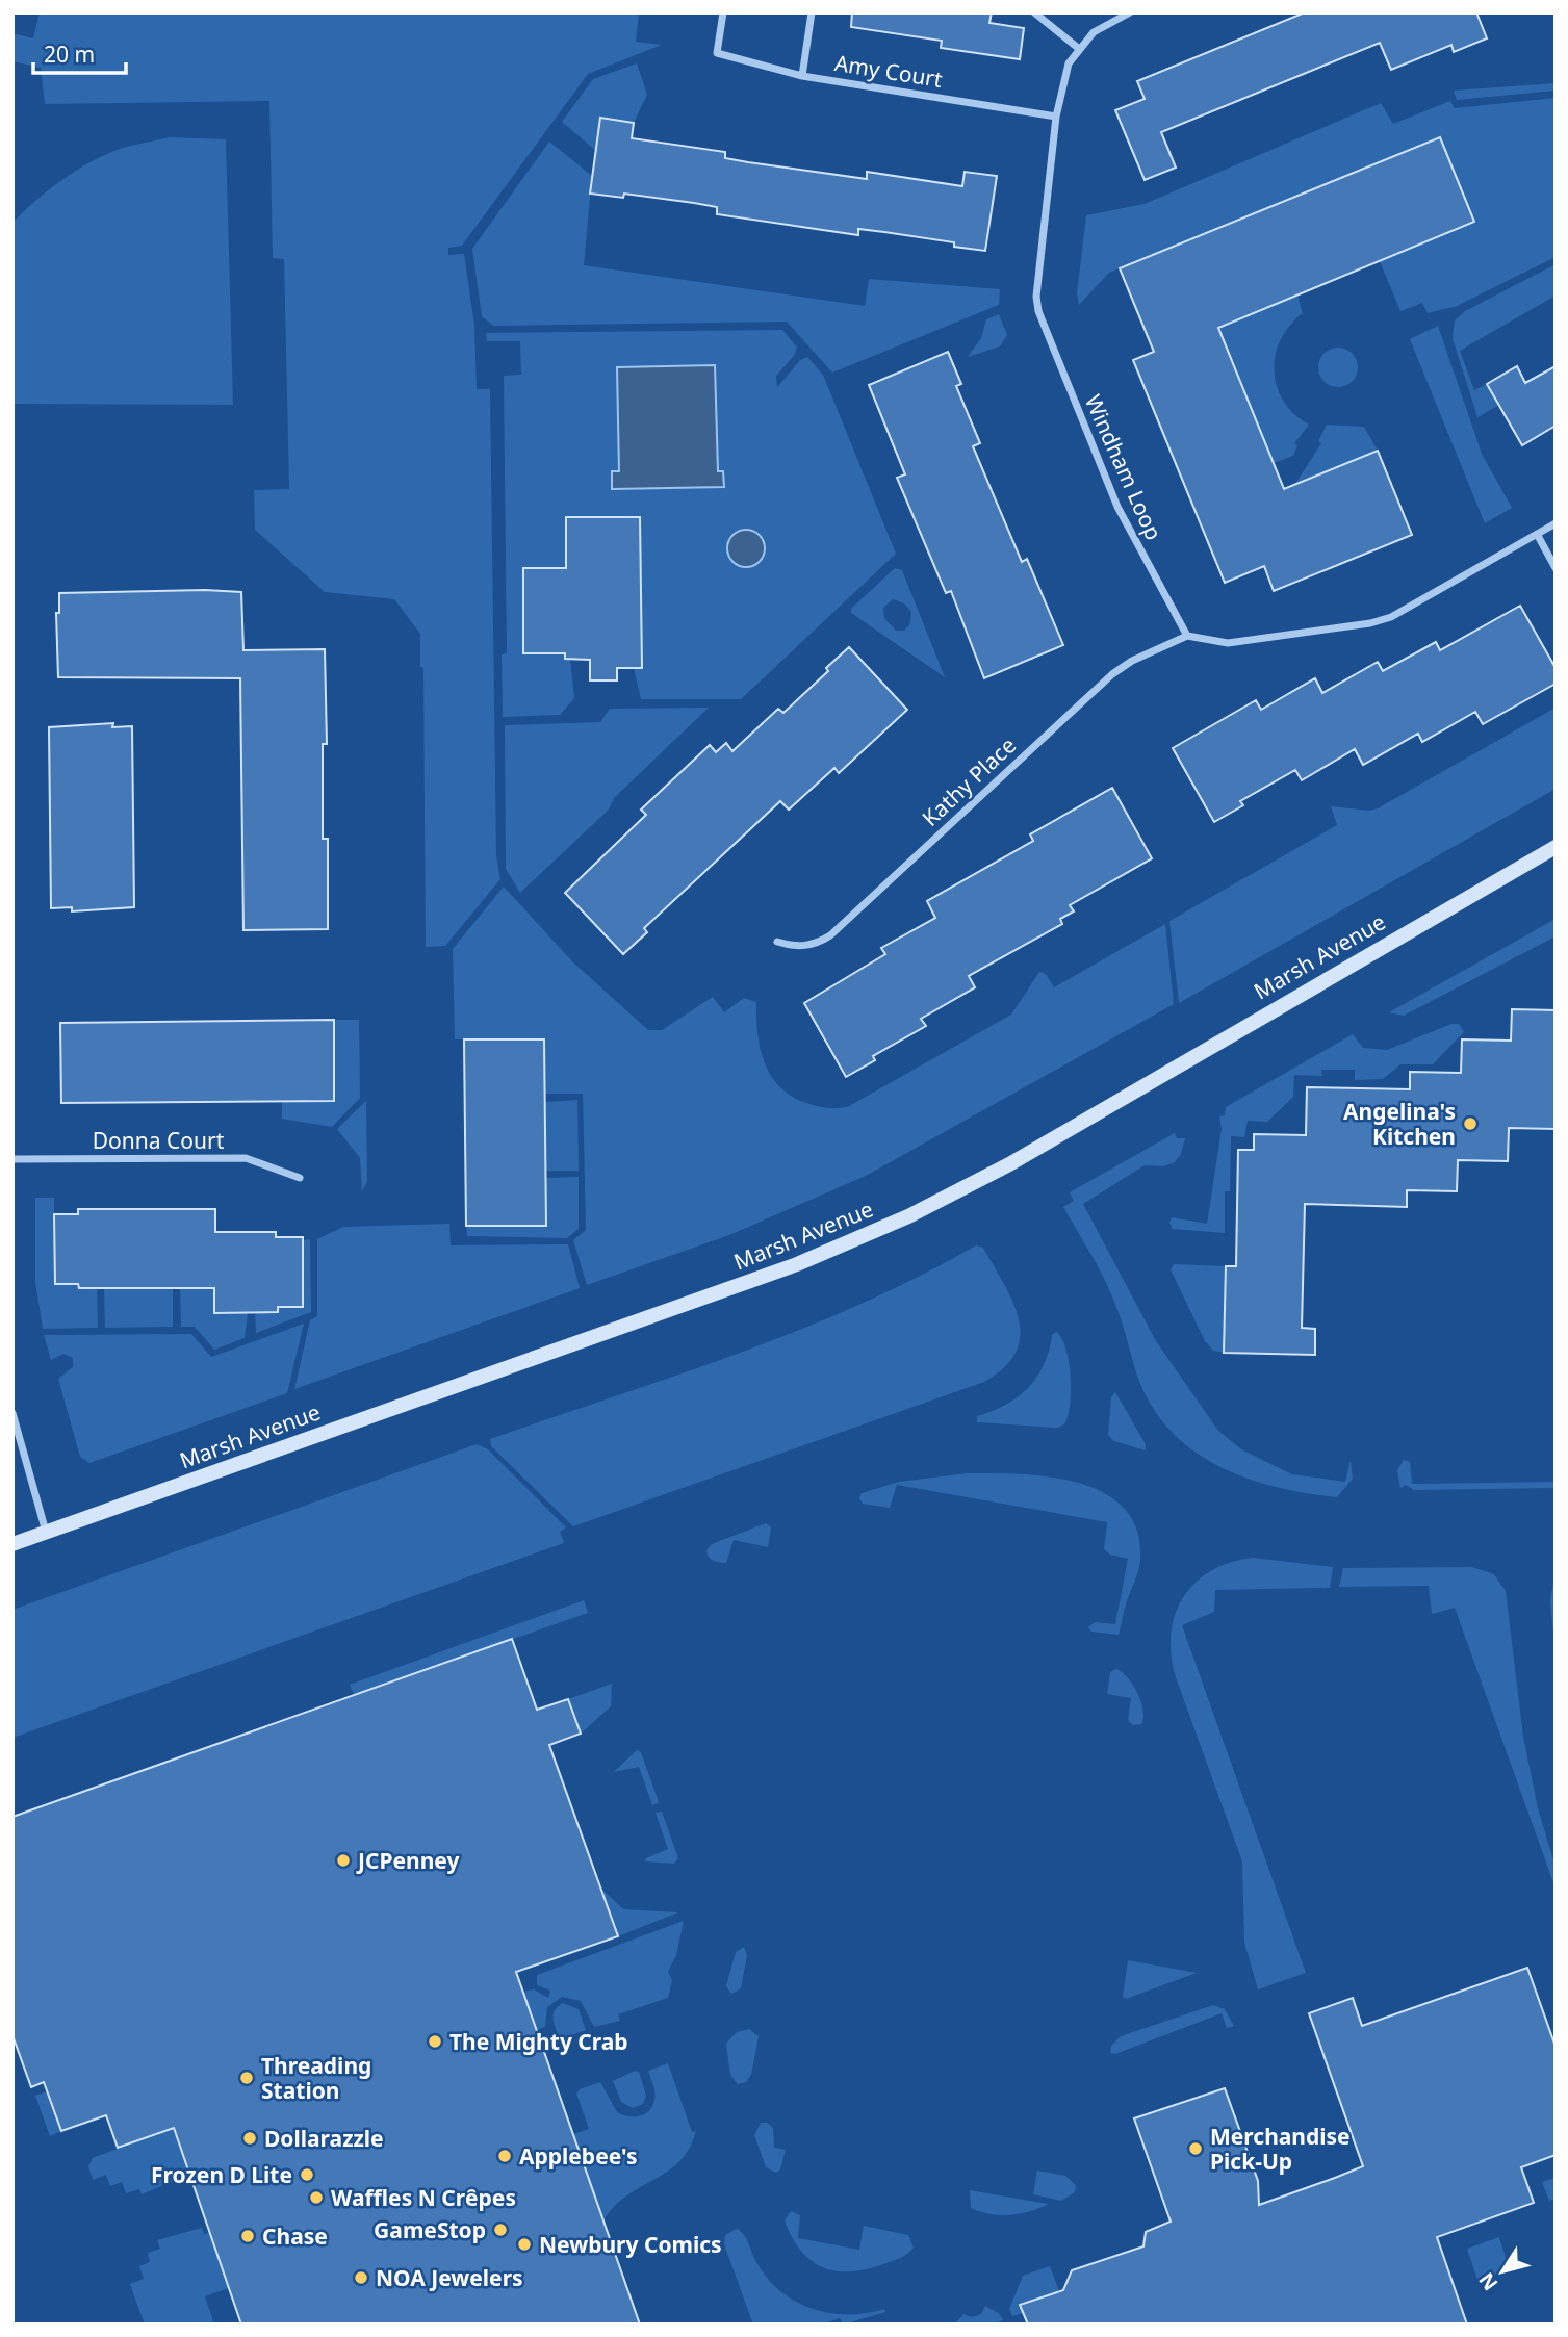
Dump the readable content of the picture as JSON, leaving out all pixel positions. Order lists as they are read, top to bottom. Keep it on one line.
{"streets":{"street":["Amy Court","Windham Loop","Kathy Place","Marsh Avenue","Donna Court"]},"crossings":[["Amy Court","Windham Loop"],["Windham Loop","Kathy Place"]],"places":["Angelina's Kitchen","JCPenney","The Mighty Crab","Threading Station","Dollarazzle","Merchandise Pick-Up","Applebee's","Frozen D Lite","Waffles N Crȇpes","GameStop","Chase","Newbury Comics","NOA Jewelers"],"scale_bar":"20 m","north":"bottom left"}
